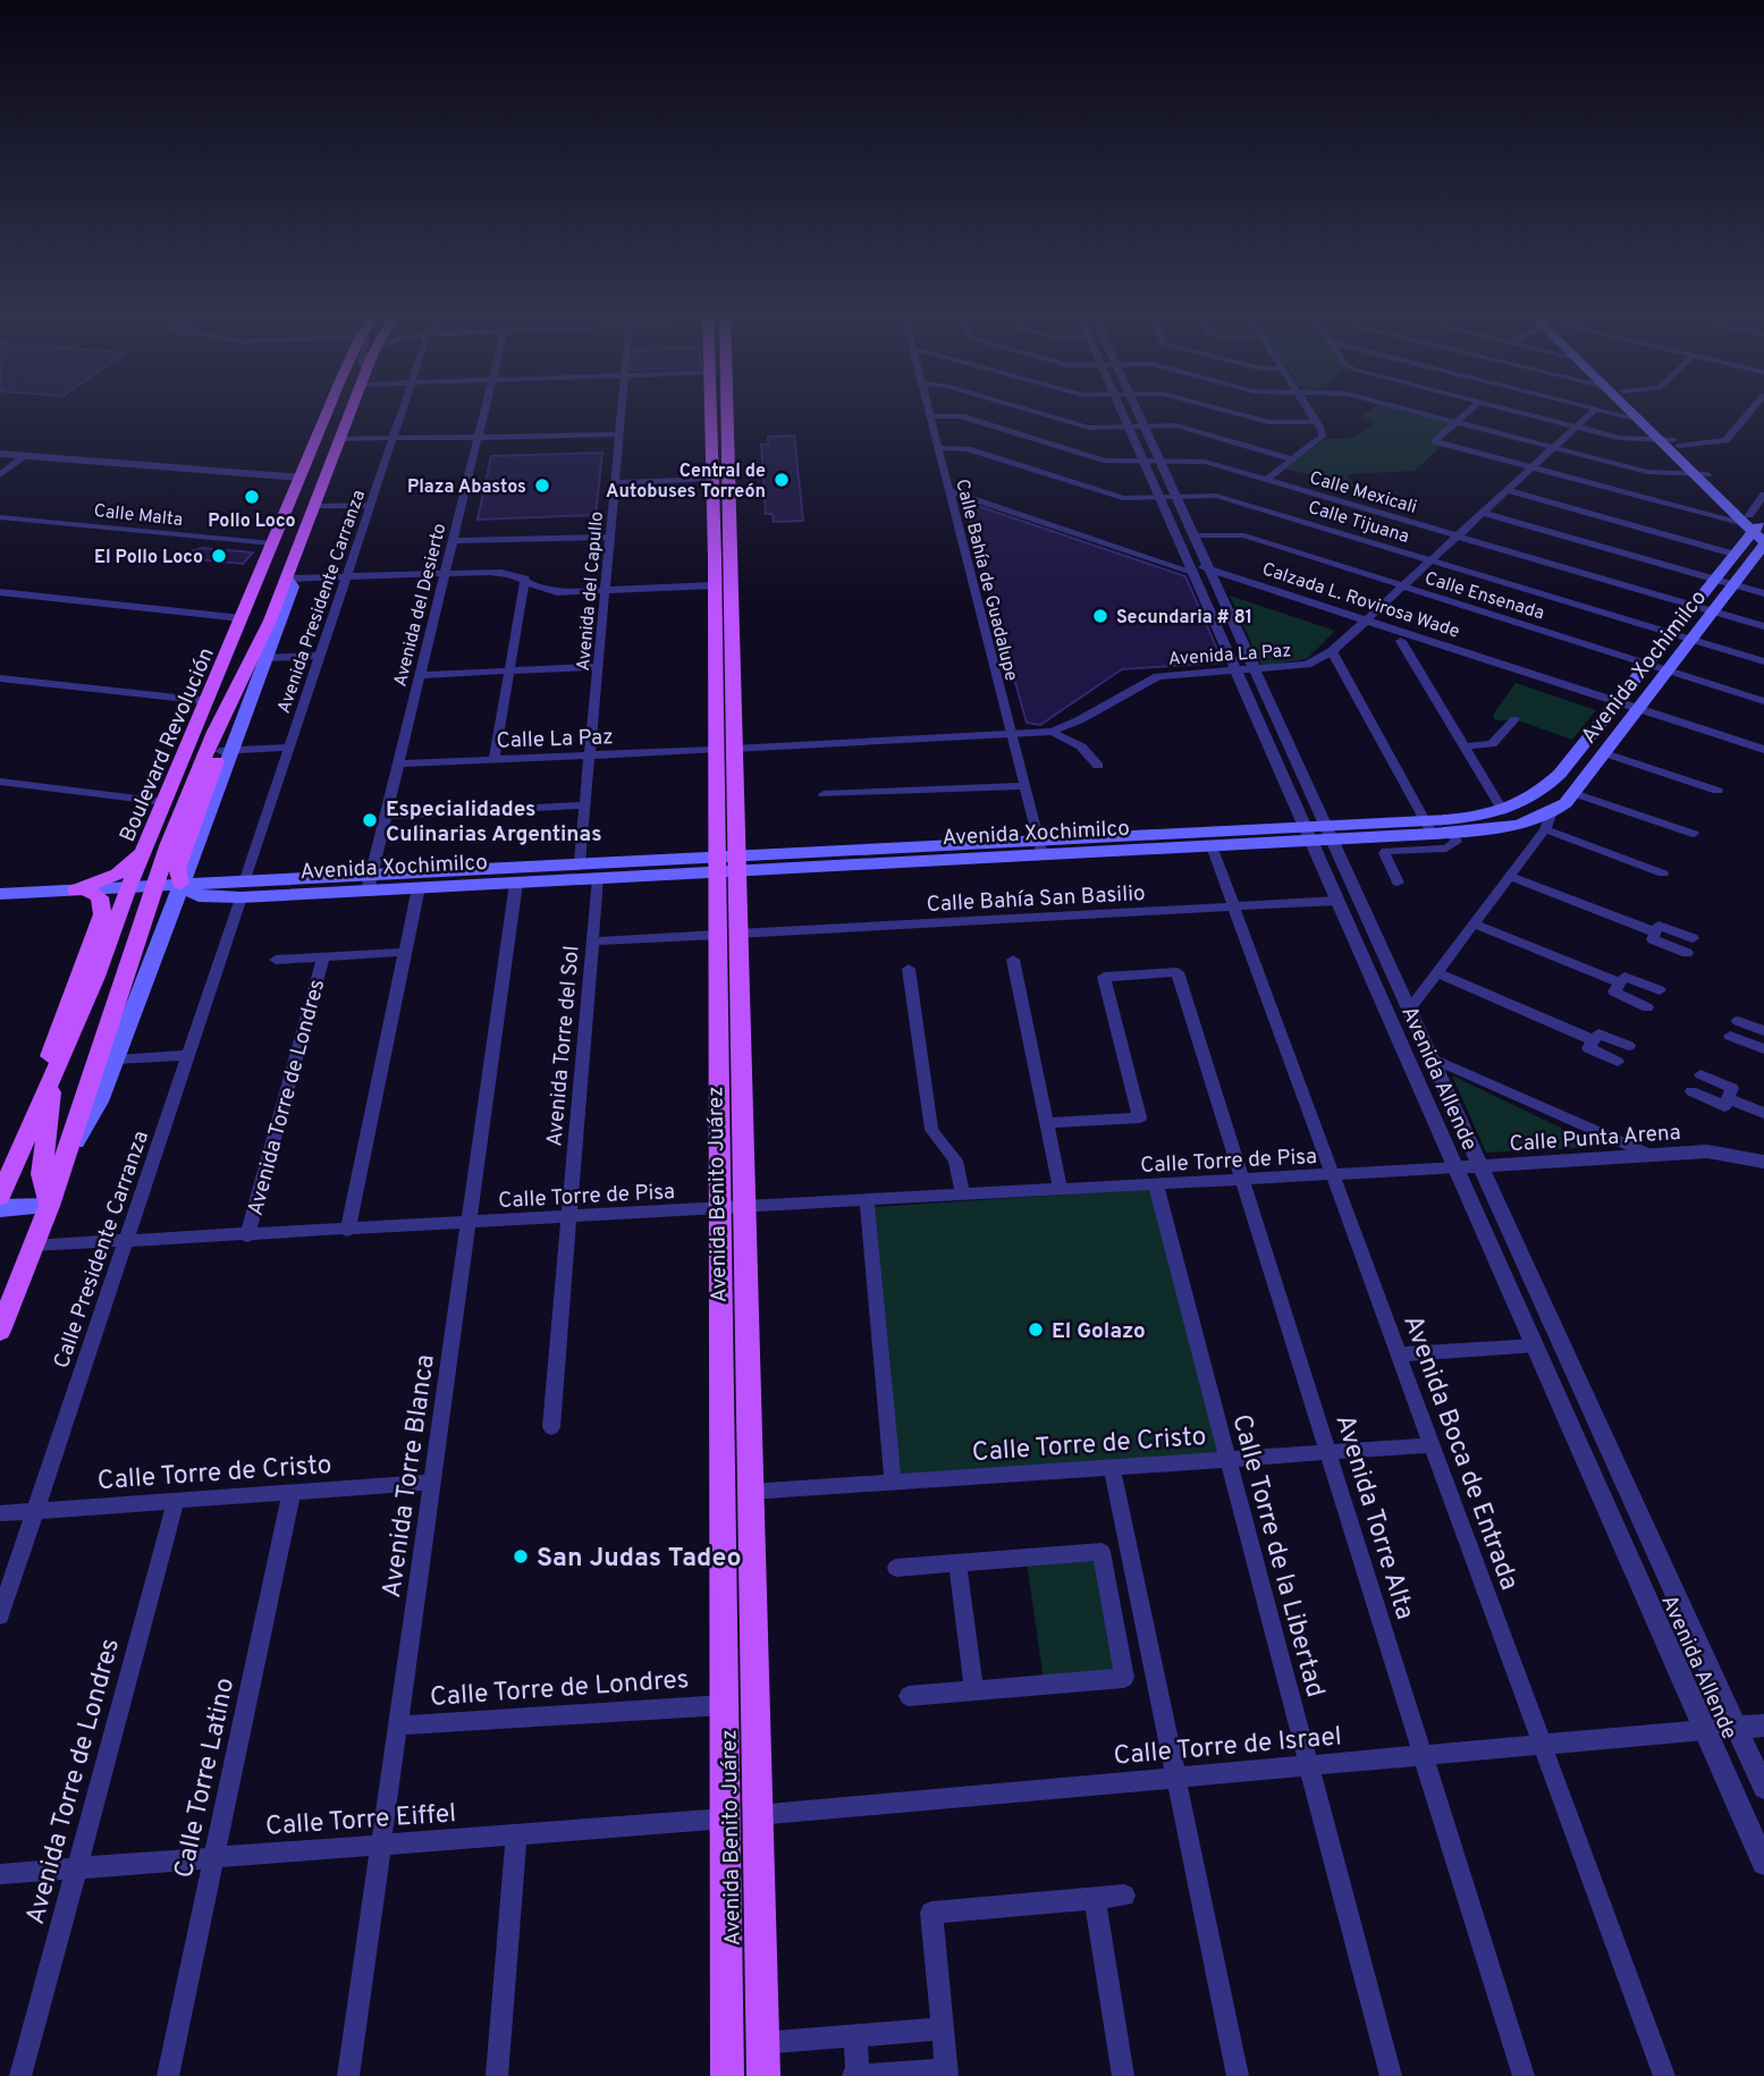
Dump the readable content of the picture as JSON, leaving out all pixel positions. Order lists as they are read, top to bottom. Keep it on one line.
{"streets":{"main road":["Avenida Xochimilco","Boulevard Revolución","Avenida Benito Juárez"],"street":["Calle Mexicali","Calle Malta","Calle Tijuana","Calle Bahía de Guadalupe","Avenida del Capullo","Calle Ensenada","Calzada L. Rovirosa Wade","Avenida Presidente Carranza","Avenida del Desierto","Avenida La Paz","Calle La Paz","Calle Bahía San Basilio","Avenida Torre del Sol","Avenida Allende","Avenida Torre de Londres","Calle Punta Arena","Calle Torre de Pisa","Calle Presidente Carranza","Calle Torre de Cristo","Avenida Boca de Entrada","Avenida Torre Blanca","Avenida Torre Alta","Calle Torre de la Libertad","Calle Torre de Londres","Calle Torre de Israel","Calle Torre Latino","Calle Torre Eiffel"]},"crossings":[["Calle Mexicali","Calle Bahía de Guadalupe"],["Calle Mexicali","Avenida La Paz"],["Calle Mexicali","Avenida Xochimilco"],["Calle Mexicali","Avenida Allende"],["Calle Malta","Boulevard Revolución"],["Calle Tijuana","Calle Bahía de Guadalupe"],["Calle Tijuana","Avenida La Paz"],["Calle Tijuana","Avenida Xochimilco"],["Calle Tijuana","Avenida Allende"],["Calle Bahía de Guadalupe","Calzada L. Rovirosa Wade"],["Calle Bahía de Guadalupe","Avenida La Paz"],["Calle Bahía de Guadalupe","Avenida Xochimilco"],["Avenida del Capullo","Avenida Xochimilco"],["Avenida del Capullo","Calle La Paz"],["Calle Ensenada","Avenida La Paz"],["Calle Ensenada","Avenida Xochimilco"],["Calle Ensenada","Avenida Allende"],["Calzada L. Rovirosa Wade","Avenida La Paz"],["Calzada L. Rovirosa Wade","Avenida Xochimilco"],["Calzada L. Rovirosa Wade","Avenida Allende"],["Avenida Presidente Carranza","Avenida Xochimilco"],["Avenida Presidente Carranza","Calle Presidente Carranza"],["Avenida del Desierto","Avenida Xochimilco"],["Avenida del Desierto","Calle La Paz"],["Avenida La Paz","Avenida Allende"],["Avenida La Paz","Avenida Benito Juárez"],["Avenida Xochimilco","Boulevard Revolución"],["Avenida Xochimilco","Avenida Torre del Sol"],["Avenida Xochimilco","Avenida Allende"],["Avenida Xochimilco","Avenida Benito Juárez"],["Avenida Xochimilco","Calle Presidente Carranza"],["Avenida Xochimilco","Avenida Boca de Entrada"],["Avenida Xochimilco","Avenida Torre Blanca"],["Calle La Paz","Avenida Benito Juárez"],["Calle Bahía San Basilio","Avenida Torre del Sol"],["Calle Bahía San Basilio","Avenida Allende"],["Calle Bahía San Basilio","Avenida Benito Juárez"],["Calle Bahía San Basilio","Avenida Boca de Entrada"],["Avenida Torre del Sol","Calle Torre de Pisa"],["Avenida Allende","Calle Punta Arena"],["Avenida Allende","Calle Torre de Israel"],["Avenida Torre de Londres","Calle Torre de Pisa"],["Avenida Torre de Londres","Calle Torre de Cristo"],["Avenida Torre de Londres","Calle Torre Eiffel"],["Calle Punta Arena","Calle Torre de Pisa"],["Calle Punta Arena","Avenida Boca de Entrada"],["Calle Torre de Pisa","Avenida Benito Juárez"],["Calle Torre de Pisa","Calle Presidente Carranza"],["Calle Torre de Pisa","Avenida Boca de Entrada"],["Calle Torre de Pisa","Avenida Torre Blanca"],["Calle Torre de Pisa","Avenida Torre Alta"],["Calle Torre de Pisa","Calle Torre de la Libertad"],["Avenida Benito Juárez","Calle Torre de Cristo"],["Avenida Benito Juárez","Calle Torre de Londres"],["Avenida Benito Juárez","Calle Torre de Israel"],["Avenida Benito Juárez","Calle Torre Eiffel"],["Calle Presidente Carranza","Calle Torre de Cristo"],["Calle Torre de Cristo","Avenida Boca de Entrada"],["Calle Torre de Cristo","Avenida Torre Blanca"],["Calle Torre de Cristo","Avenida Torre Alta"],["Calle Torre de Cristo","Calle Torre de la Libertad"],["Calle Torre de Cristo","Calle Torre Latino"],["Avenida Boca de Entrada","Calle Torre de Israel"],["Avenida Torre Blanca","Calle Torre de Londres"],["Avenida Torre Blanca","Calle Torre Eiffel"],["Avenida Torre Alta","Calle Torre de Israel"],["Calle Torre de la Libertad","Calle Torre de Israel"],["Calle Torre Latino","Calle Torre Eiffel"]],"places":["Central de Autobuses Torreón","Plaza Abastos","Pollo Loco","El Pollo Loco","Secundaria # 81","Especialidades Culinarias Argentinas","El Golazo","San Judas Tadeo"]}
